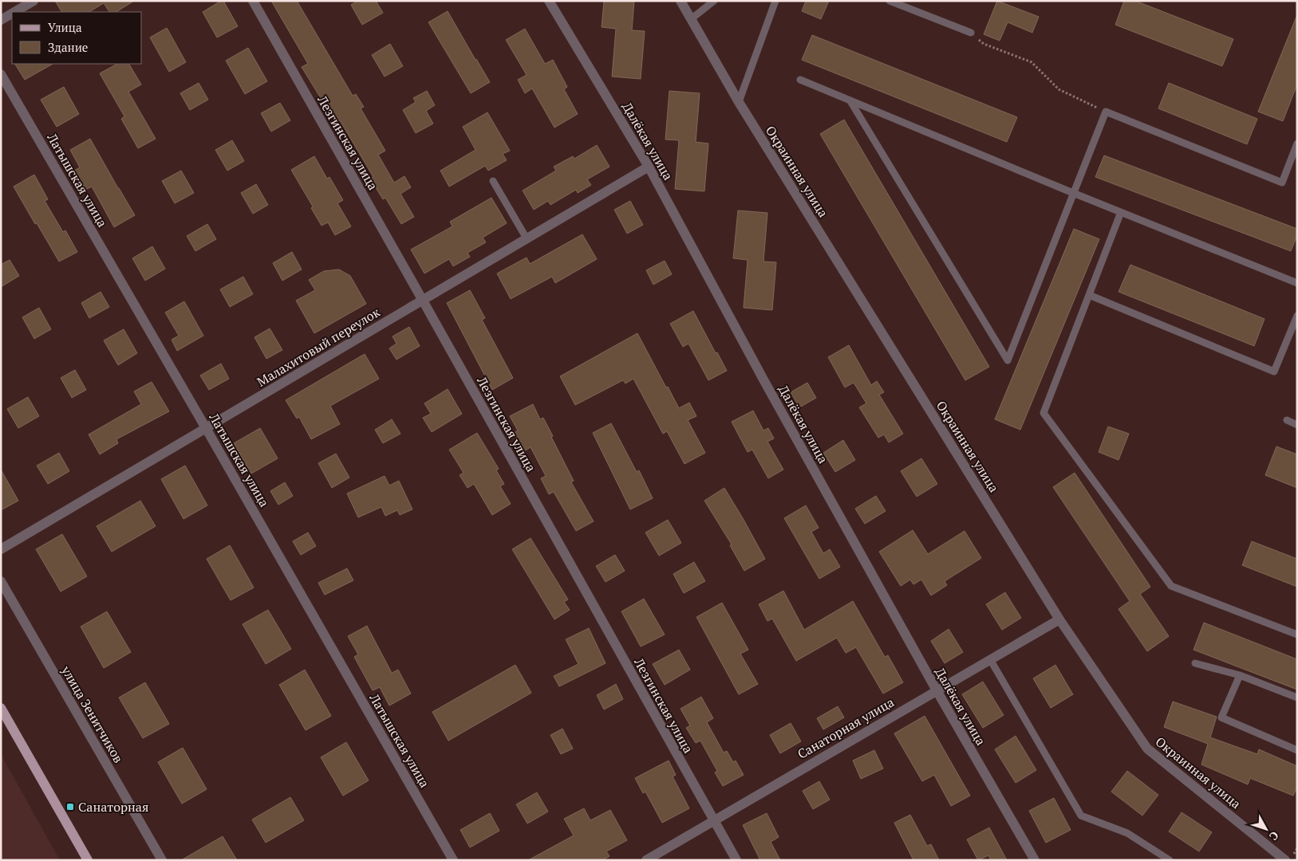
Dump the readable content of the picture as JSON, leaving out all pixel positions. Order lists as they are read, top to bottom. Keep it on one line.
{"streets":{"street":["Далёкая улица","Лезгинская улица","Окраинная улица","Латышская улица","Малахитовый переулок","улица Зенитчиков","Санаторная улица"]},"crossings":[["Далёкая улица","Малахитовый переулок"],["Далёкая улица","Санаторная улица"],["Лезгинская улица","Малахитовый переулок"],["Лезгинская улица","Санаторная улица"],["Окраинная улица","Санаторная улица"],["Латышская улица","Малахитовый переулок"]],"places":{"transit":["Санаторная"]},"legend":["Улица","Здание"],"north":"bottom right"}
